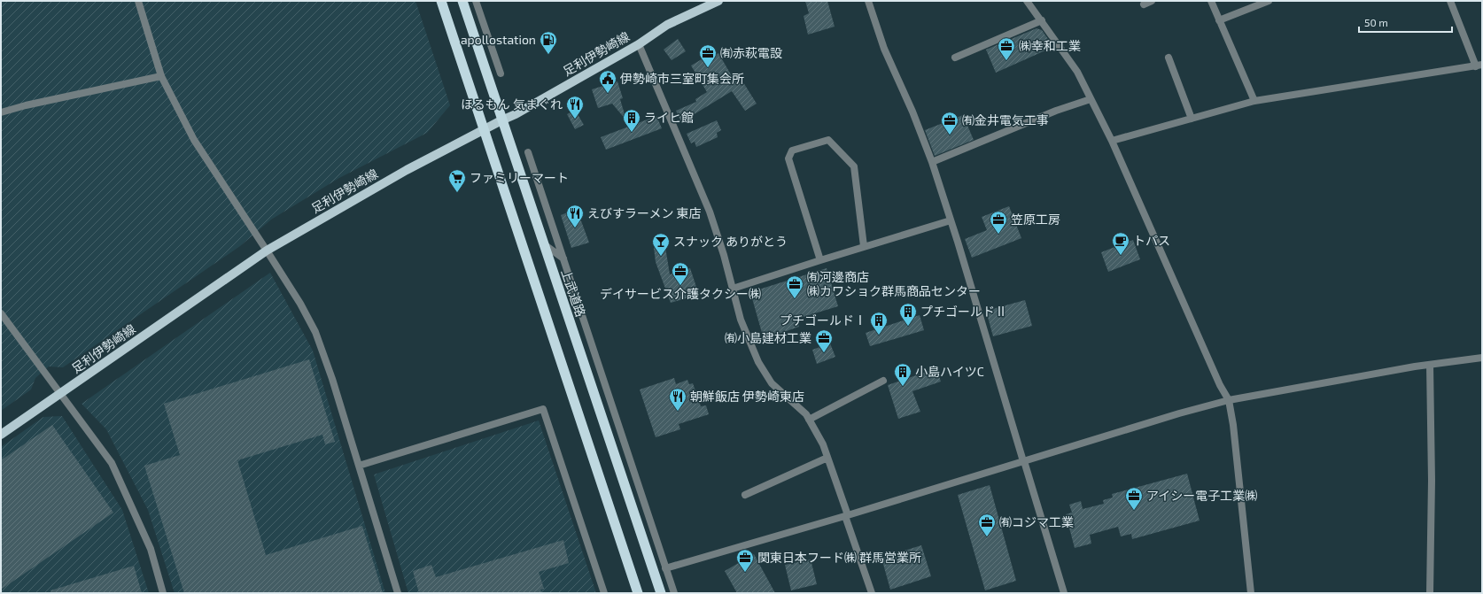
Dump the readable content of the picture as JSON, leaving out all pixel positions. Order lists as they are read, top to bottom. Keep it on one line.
{"streets":{"highway":["上武道路"],"main road":["足利伊勢崎線"]},"crossings":[["足利伊勢崎線","上武道路"]],"places":{"fuel station":["apollostation"],"office":["㈱幸和工業","㈲赤萩電設","㈲金井電気工事","笠原工房","デイサービス介護タクシー㈱","㈲河邊商店 ㈱カワショク群馬商品センター","㈲小島建材工業","アイシー電子工業㈱","㈲コジマ工業","関東日本フード㈱ 群馬営業所"],"public building":["伊勢崎市三室町集会所"],"restaurant":["ほるもん 気まぐれ","えびすラーメン 東店","朝鮮飯店 伊勢崎東店"],"building":["ライヒ館","プチゴールドⅡ","プチゴールドⅠ","小島ハイツC"],"supermarket":["ファミリーマート"],"cafe":["トパス"],"bar":["スナック ありがとう"]},"scale_bar":"50 m"}
